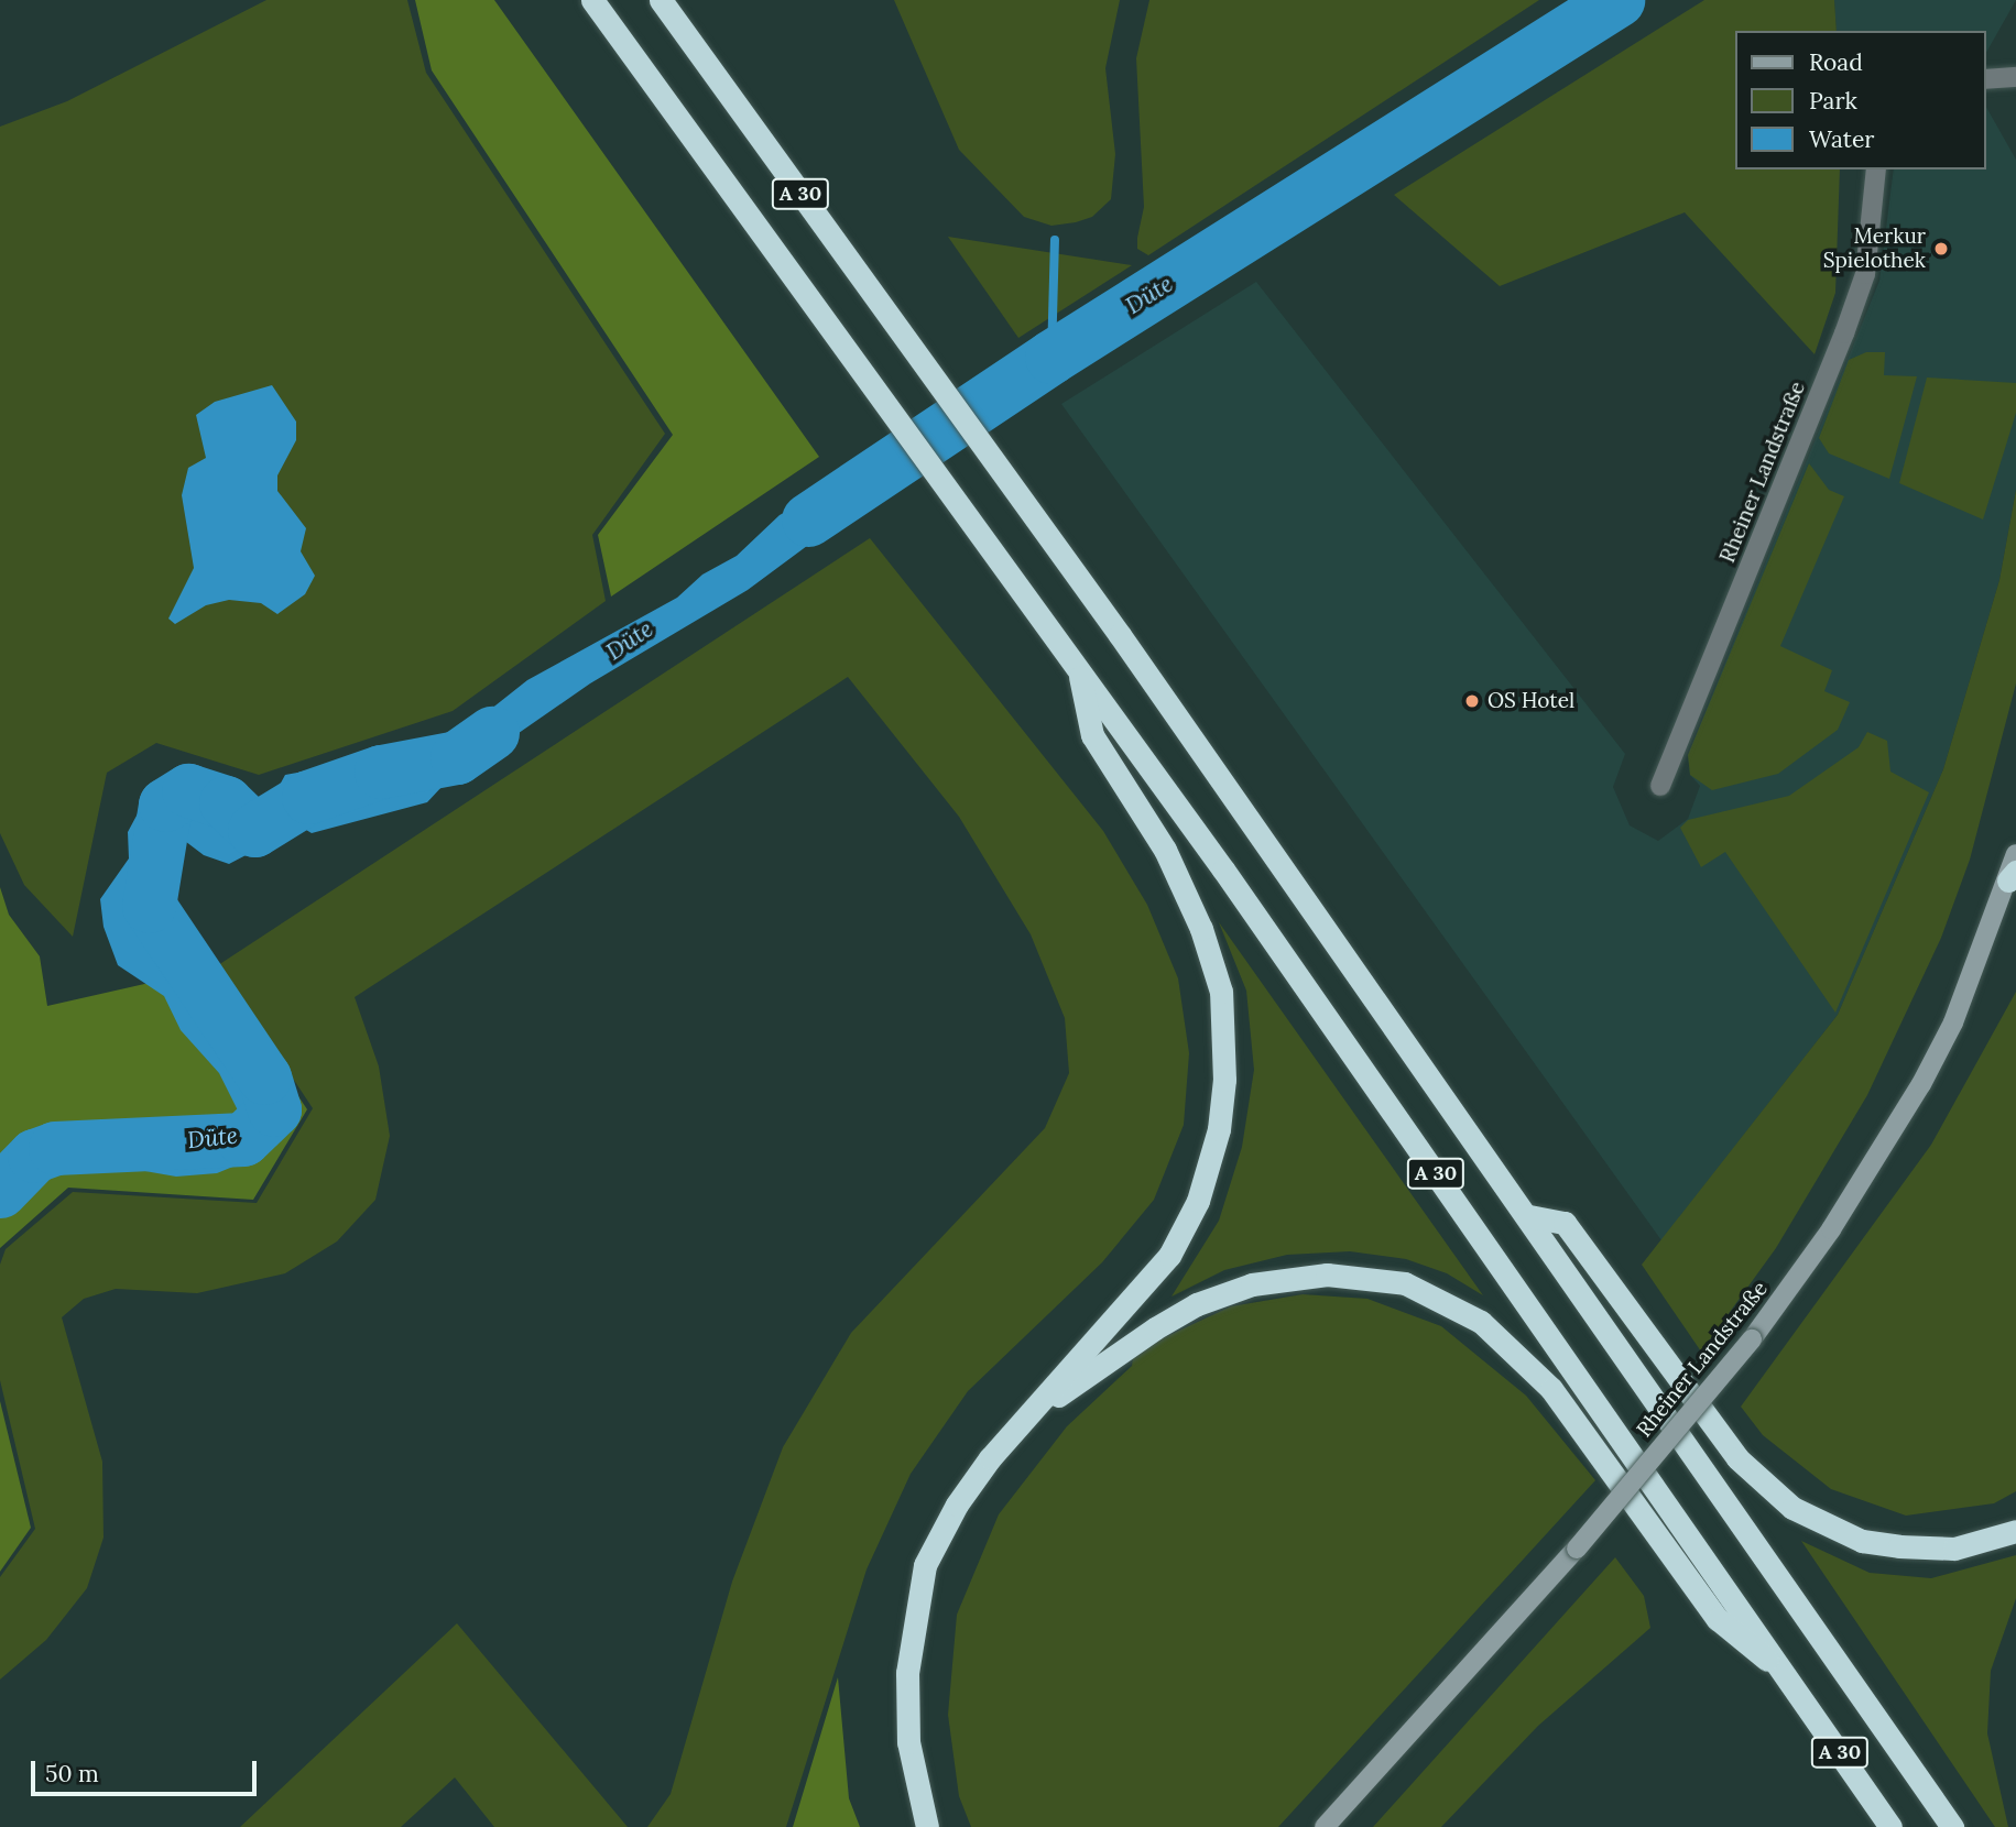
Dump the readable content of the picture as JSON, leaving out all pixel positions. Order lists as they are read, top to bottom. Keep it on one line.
{"streets":{"highway":["A 30"],"main road":["Rheiner Landstraße"]},"water":["Düte"],"places":["Merkur Spielothek","OS Hotel"],"legend":["Road","Park","Water"],"scale_bar":"50 m"}
